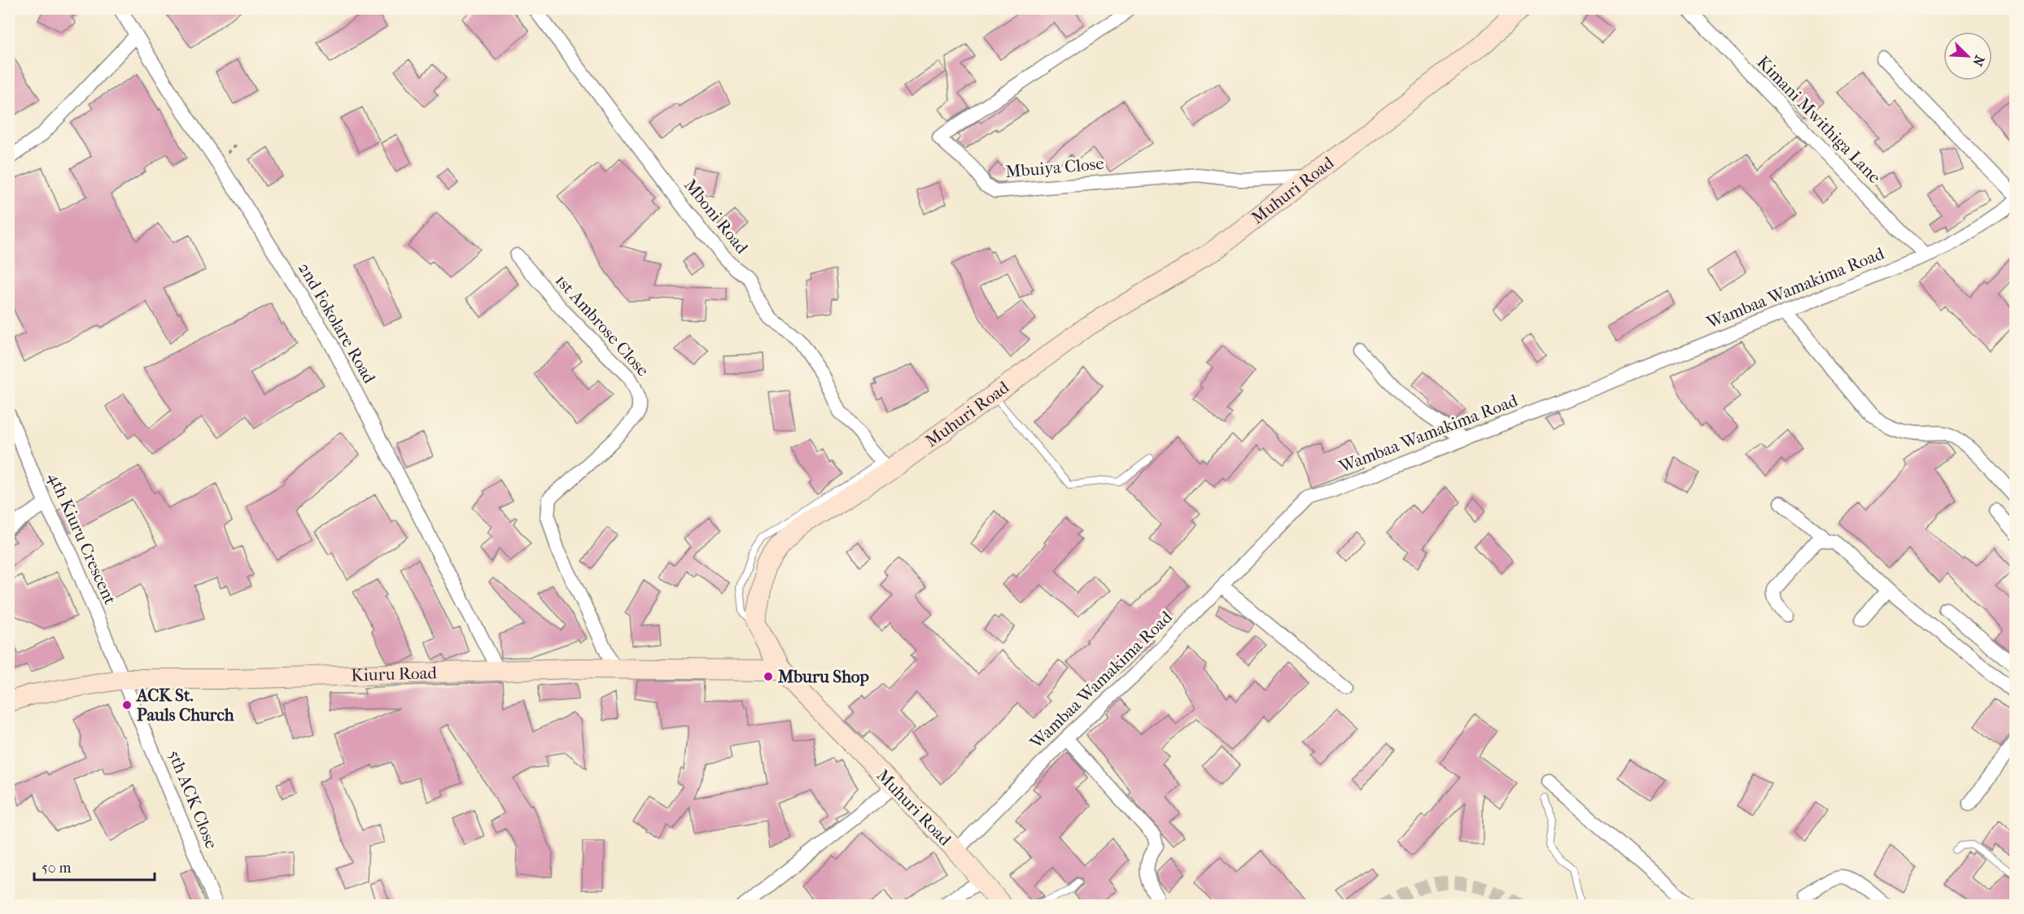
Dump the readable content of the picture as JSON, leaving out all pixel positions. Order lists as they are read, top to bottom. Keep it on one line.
{"streets":{"main road":["Muhuri Road","Kiuru Road"],"street":["Kimani Mwithiga Lane","Mbuiya Close","Mboni Road","Wambaa Wamakima Road","2nd Fokolare Road","1st Ambrose Close","4th Kiuru Crescent","5th ACK Close"]},"crossings":[["Kimani Mwithiga Lane","Wambaa Wamakima Road"],["Mbuiya Close","Muhuri Road"],["Muhuri Road","Mboni Road"],["Muhuri Road","Wambaa Wamakima Road"],["Muhuri Road","Kiuru Road"],["2nd Fokolare Road","Kiuru Road"],["1st Ambrose Close","Kiuru Road"],["4th Kiuru Crescent","Kiuru Road"],["4th Kiuru Crescent","5th ACK Close"],["Kiuru Road","5th ACK Close"]],"places":["Mburu Shop","ACK St. Pauls Church"],"scale_bar":"50 m","north":"bottom right"}
